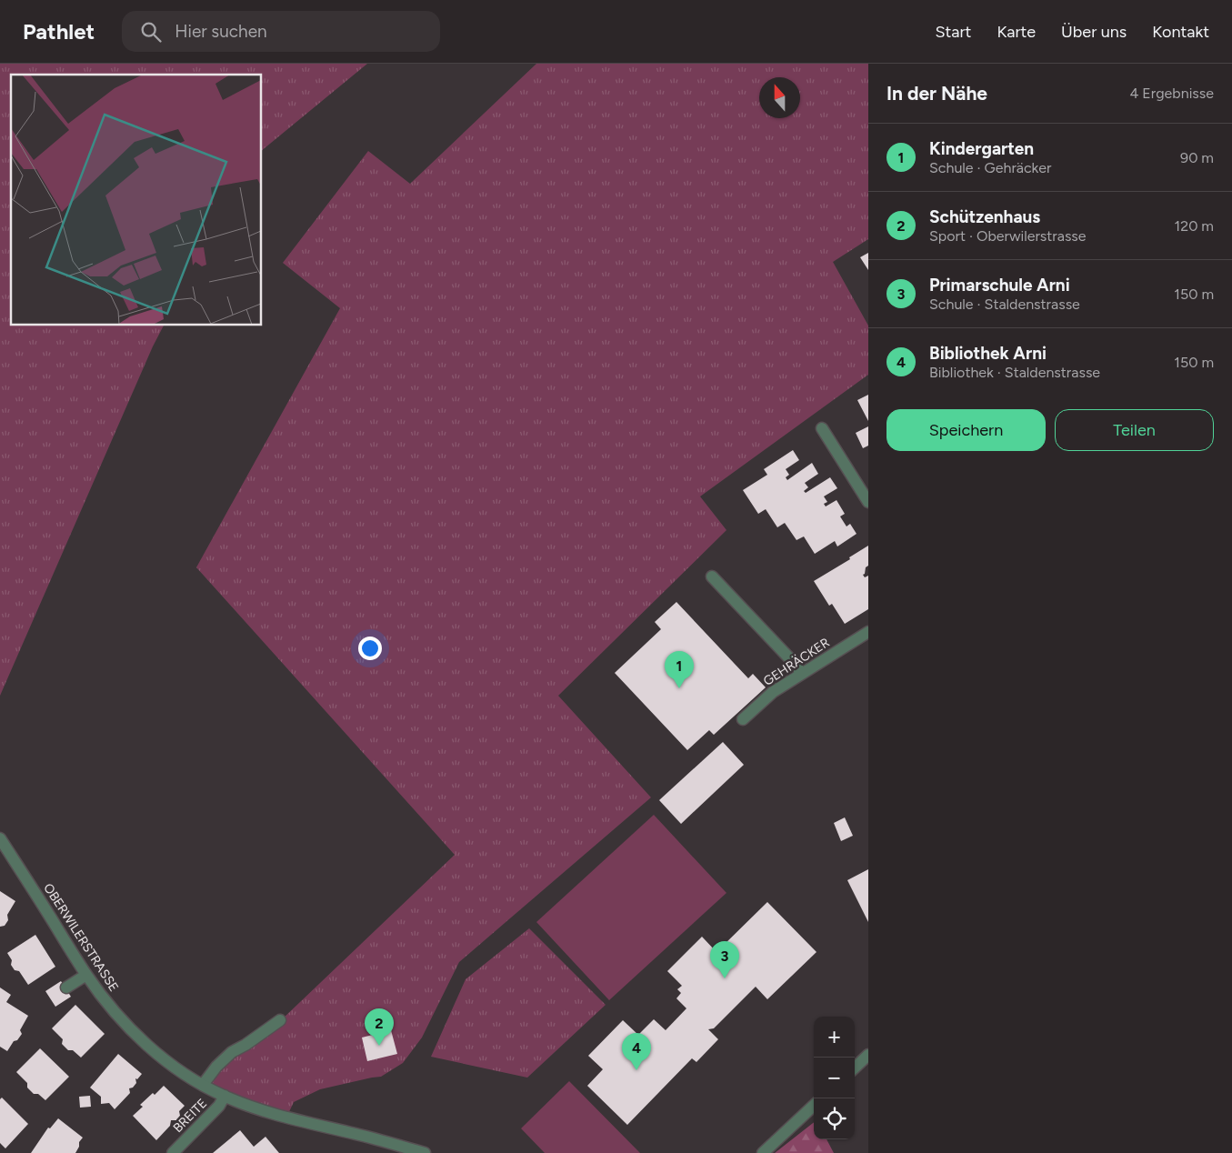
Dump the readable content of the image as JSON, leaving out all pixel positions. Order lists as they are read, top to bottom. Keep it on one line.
{"streets":{"street":["GEHRÄCKER","OBERWILERSTRASSE","BREITE"]},"crossings":[["OBERWILERSTRASSE","BREITE"]],"north":"top","page":{"header":"Pathlet","search":"Hier suchen","nav":["Start","Karte","Über uns","Kontakt"],"heading":["In der Nähe","4 Ergebnisse"],"list":[{"mark":"1","name":"Kindergarten","note":"Schule · Gehräcker","value":"90 m"},{"mark":"2","name":"Schützenhaus","note":"Sport · Oberwilerstrasse","value":"120 m"},{"mark":"3","name":"Primarschule Arni","note":"Schule · Staldenstrasse","value":"150 m"},{"mark":"4","name":"Bibliothek Arni","note":"Bibliothek · Staldenstrasse","value":"150 m"}],"buttons":["Speichern","Teilen"],"pins":["1","3","2","4"],"map_buttons":["+","−"]}}
